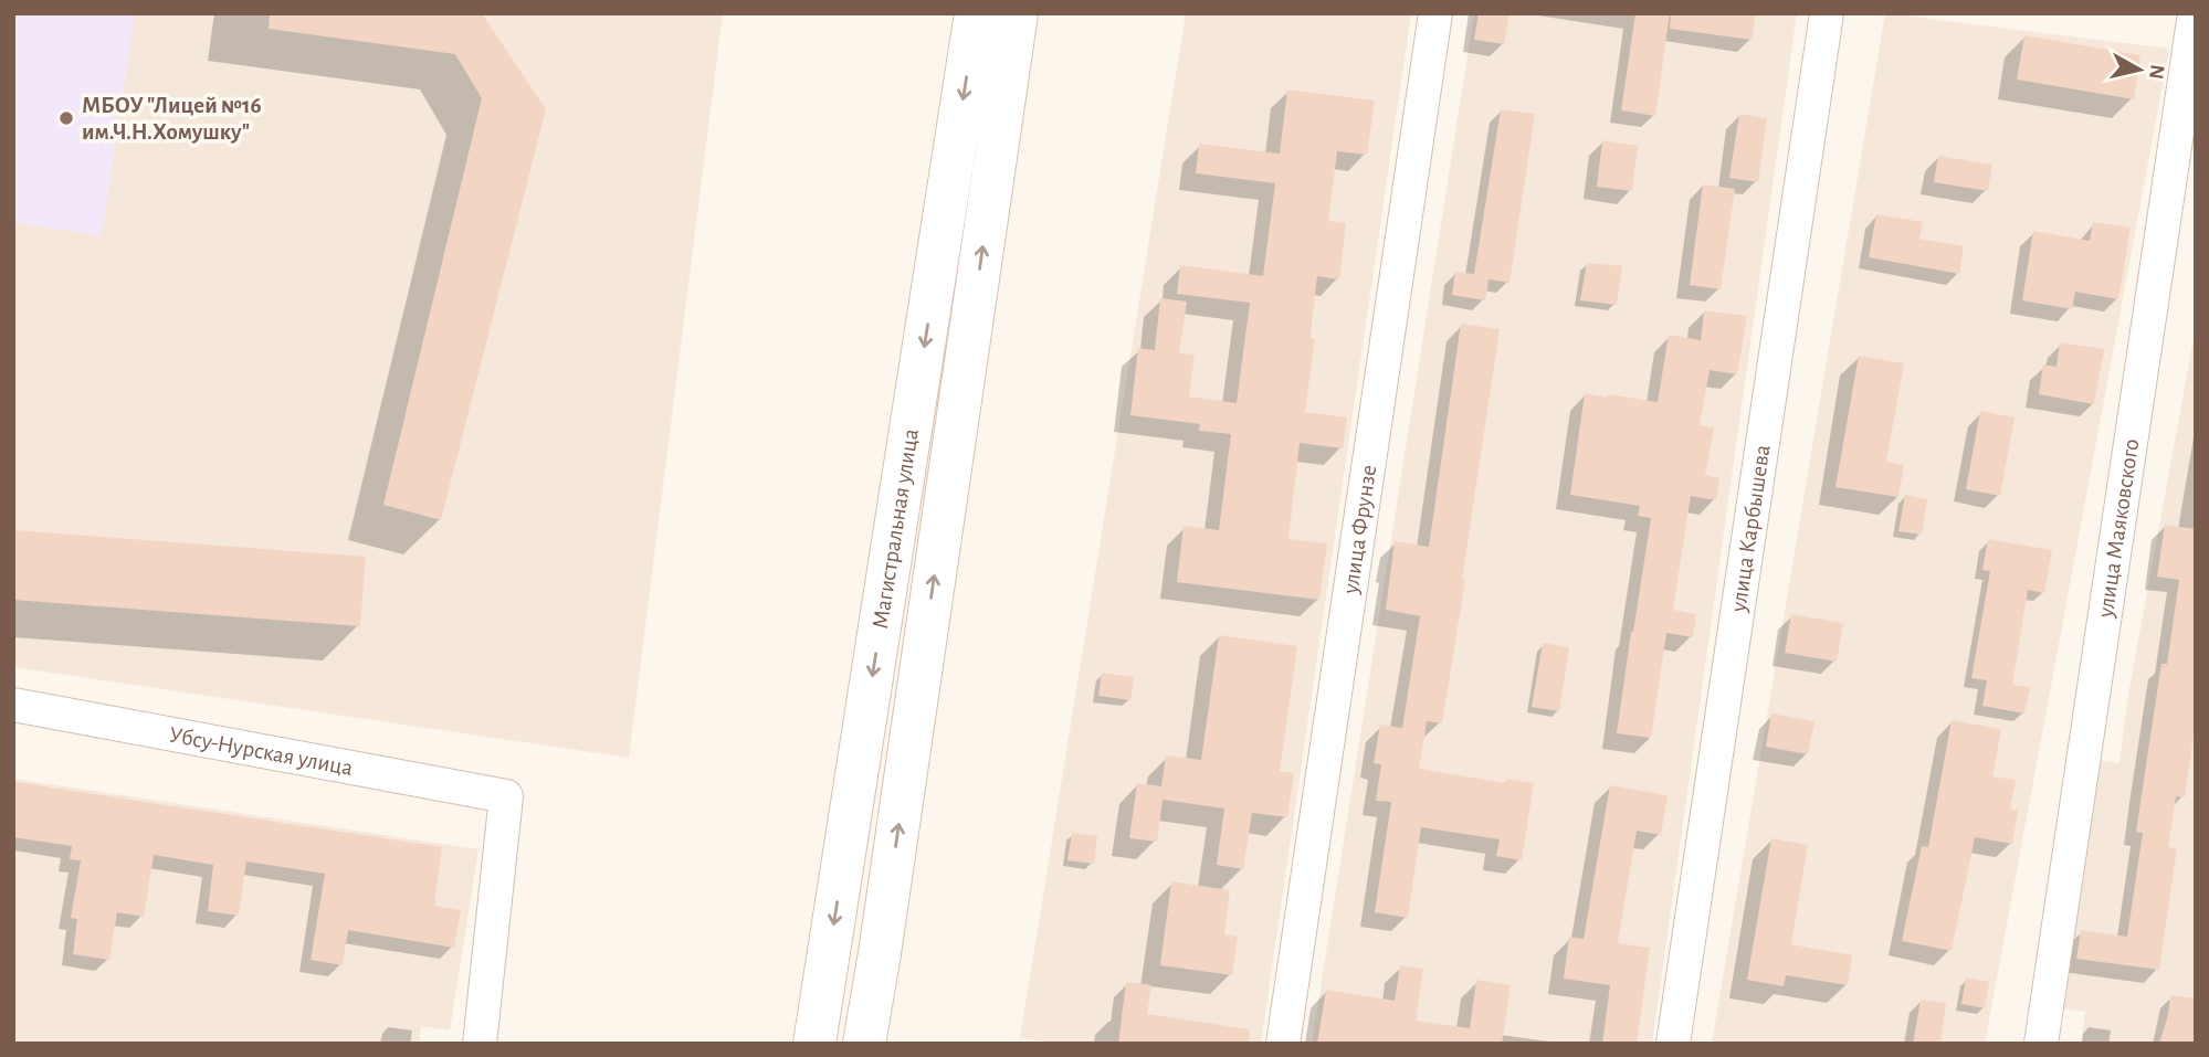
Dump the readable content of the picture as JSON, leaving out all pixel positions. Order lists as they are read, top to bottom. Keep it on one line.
{"streets":{"main road":["Магистральная улица"],"street":["улица Фрунзе","улица Карбышева","улица Маяковского","Убсу-Нурская улица"]},"places":["МБОУ \"Лицей №16 им.Ч.Н.Хомушку\""],"north":"right"}
